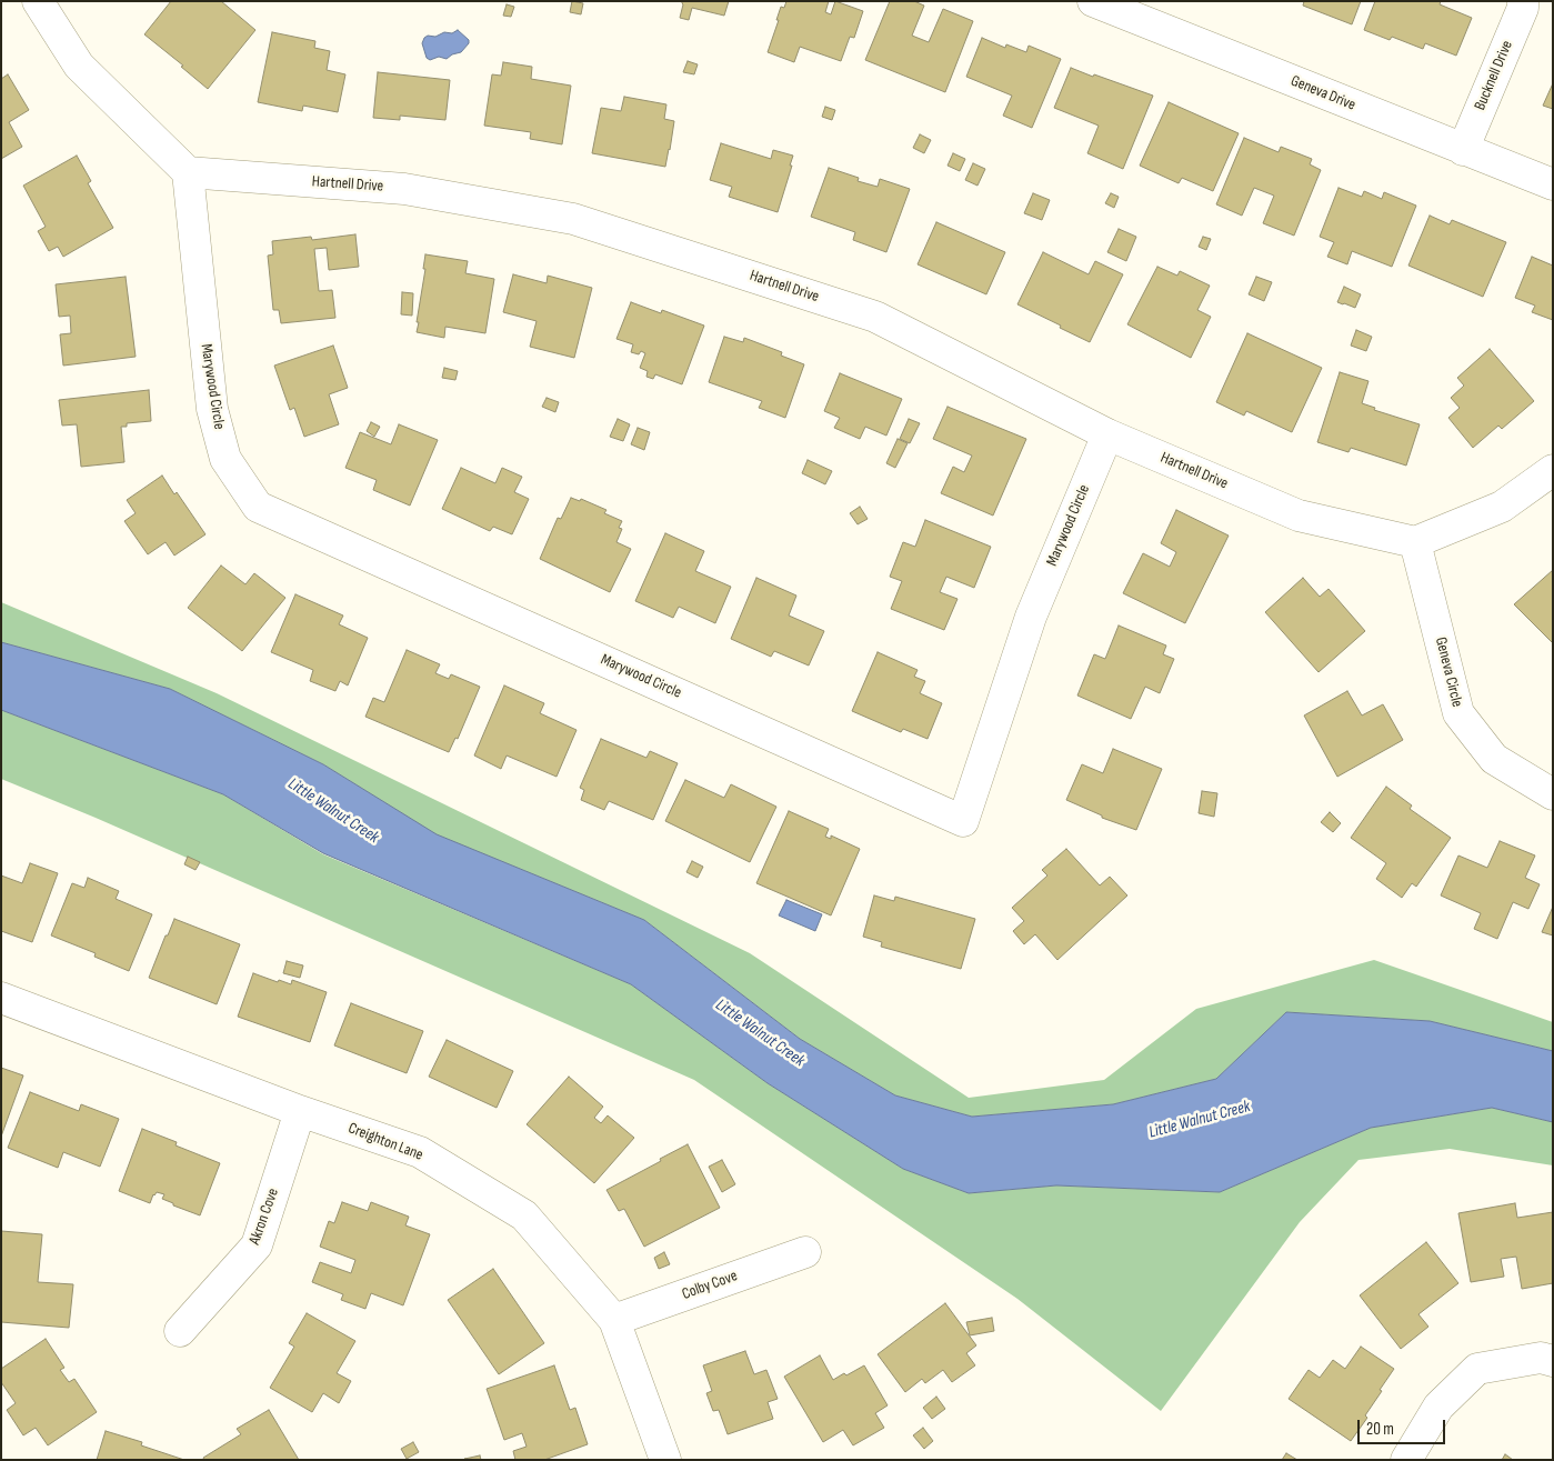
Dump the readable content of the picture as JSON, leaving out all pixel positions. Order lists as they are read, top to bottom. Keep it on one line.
{"streets":{"street":["Bucknell Drive","Geneva Drive","Hartnell Drive","Marywood Circle","Geneva Circle","Creighton Lane","Akron Cove","Colby Cove"]},"crossings":[["Bucknell Drive","Geneva Drive"],["Hartnell Drive","Marywood Circle"],["Hartnell Drive","Geneva Circle"],["Creighton Lane","Akron Cove"],["Creighton Lane","Colby Cove"]],"water":["Little Walnut Creek"],"scale_bar":"20 m"}
